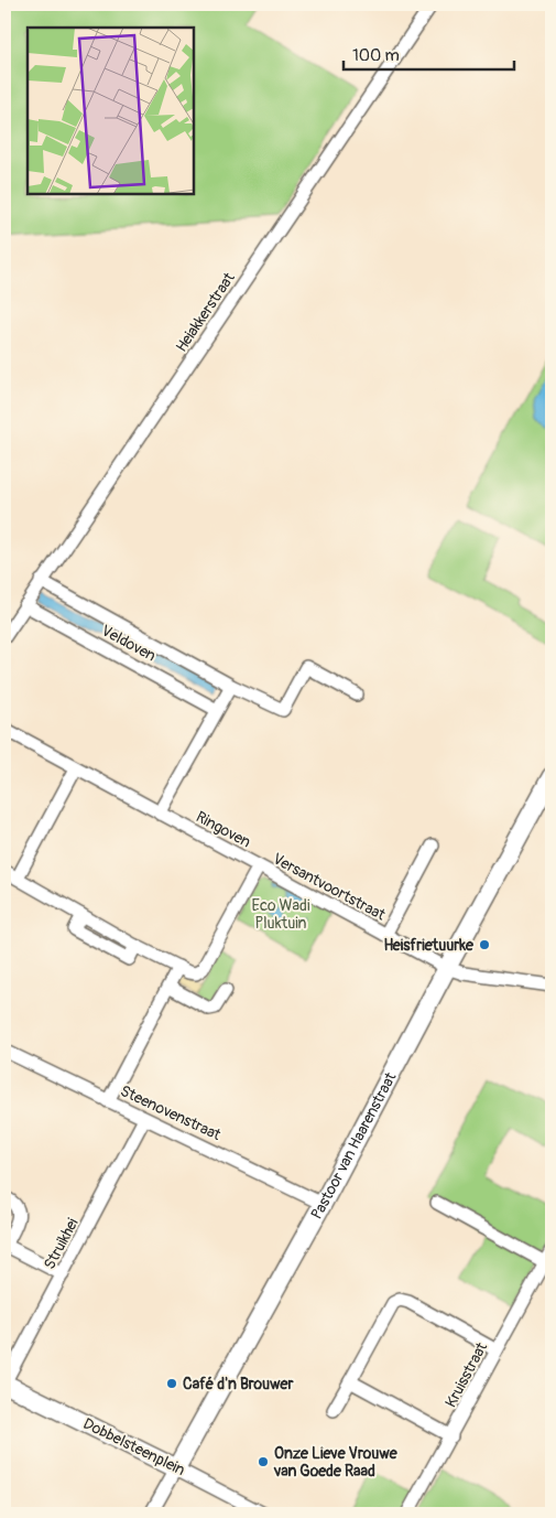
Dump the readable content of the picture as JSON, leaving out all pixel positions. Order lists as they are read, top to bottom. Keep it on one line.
{"streets":{"street":["Heiakkerstraat","Veldoven","Ringoven","Versantvoortstraat","Steenovenstraat","Pastoor van Haarenstraat","Struikhei","Kruisstraat","Dobbelsteenplein"]},"crossings":[["Heiakkerstraat","Veldoven"],["Ringoven","Versantvoortstraat"],["Versantvoortstraat","Pastoor van Haarenstraat"],["Steenovenstraat","Pastoor van Haarenstraat"],["Steenovenstraat","Struikhei"],["Pastoor van Haarenstraat","Dobbelsteenplein"],["Struikhei","Dobbelsteenplein"]],"parks":["Eco Wadi Pluktuin"],"places":["Heisfrietuurke","Café d'n Brouwer","Onze Lieve Vrouwe van Goede Raad"],"scale_bar":"100 m"}
